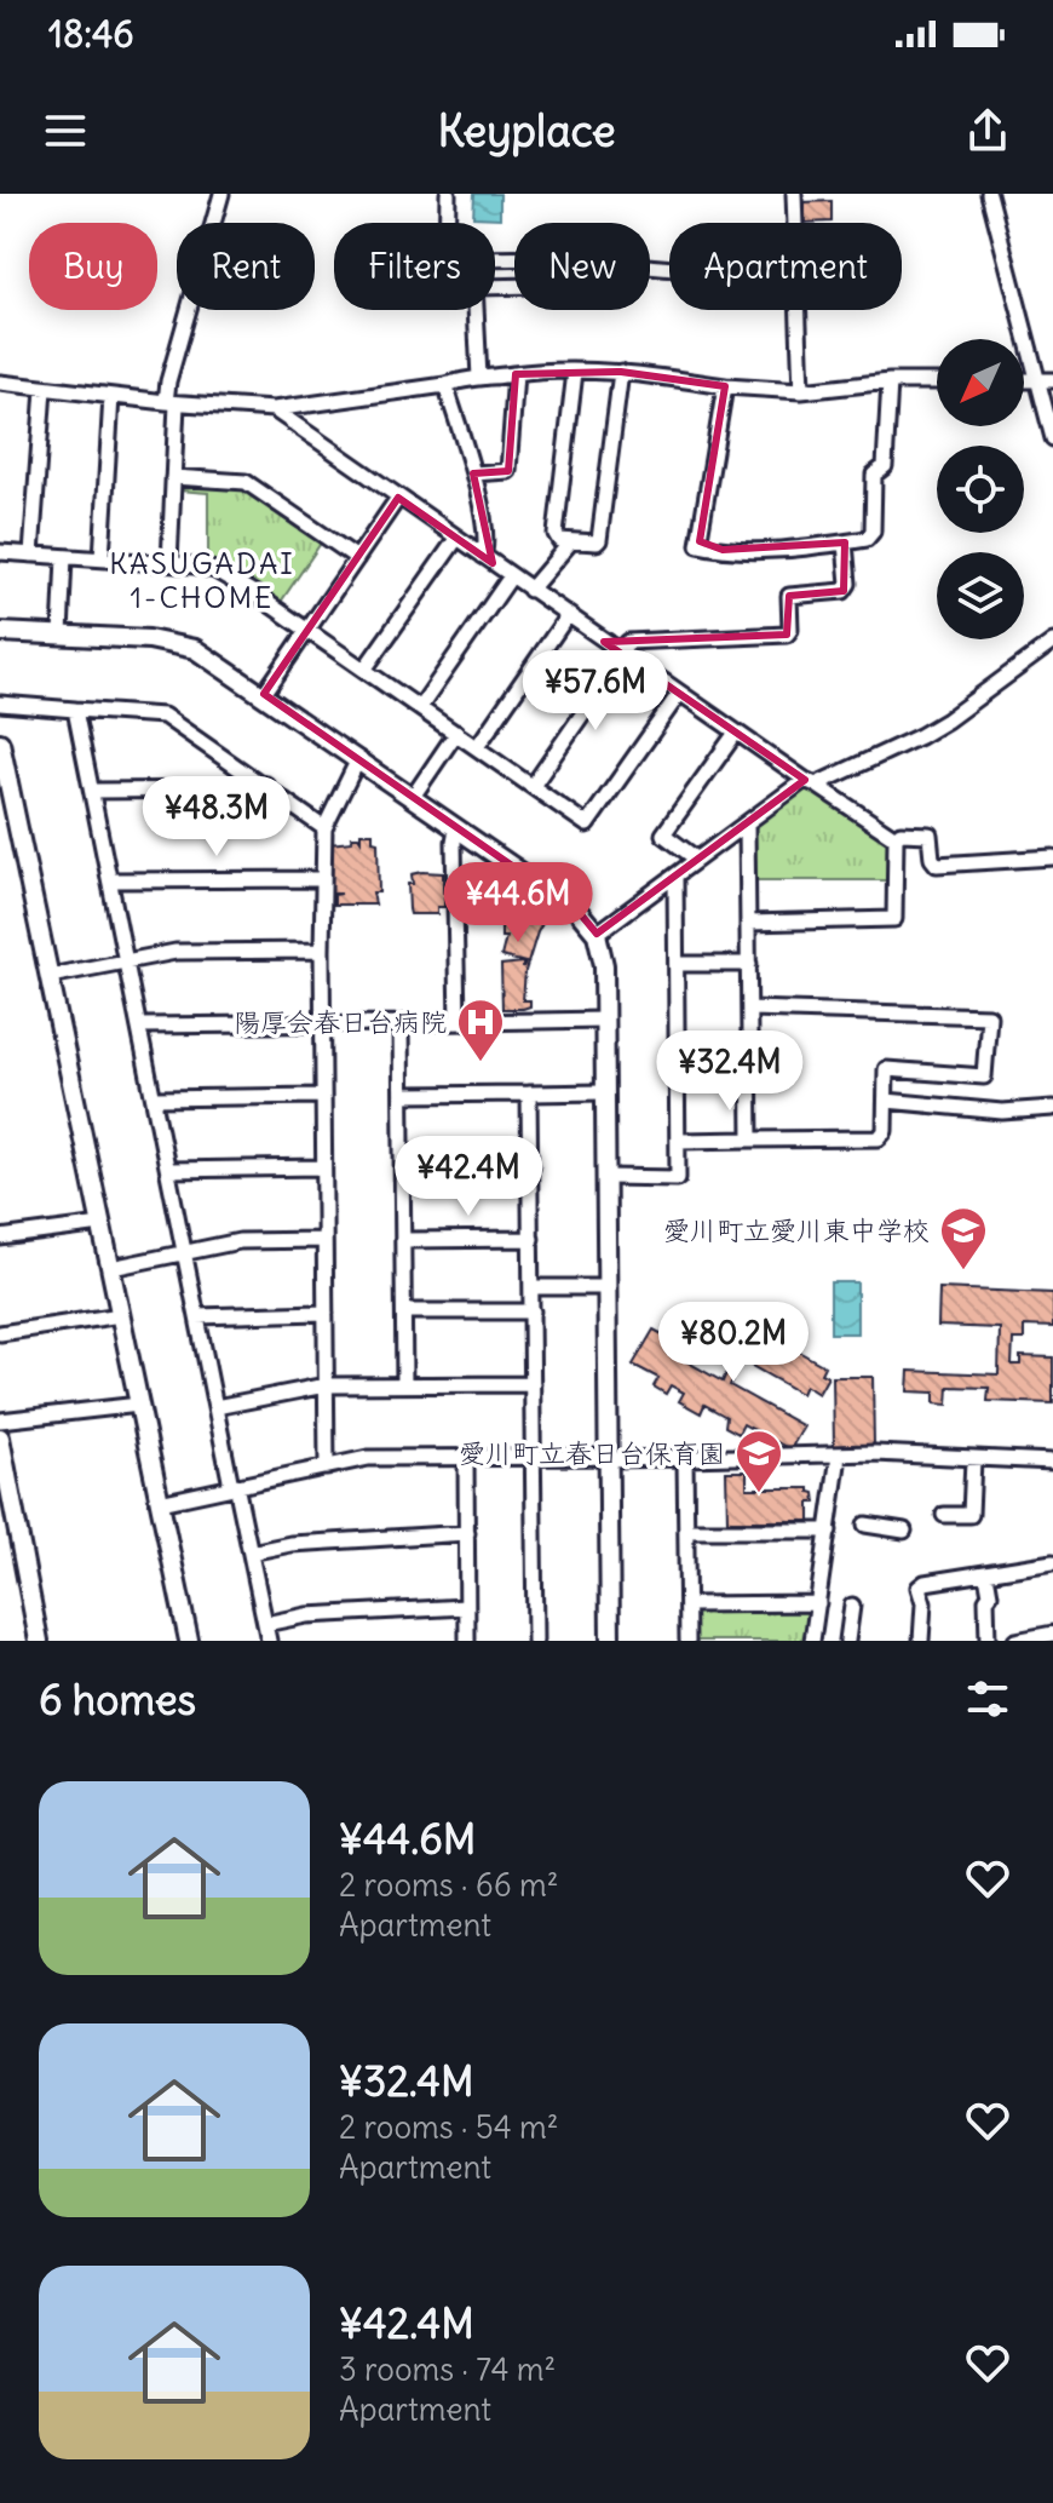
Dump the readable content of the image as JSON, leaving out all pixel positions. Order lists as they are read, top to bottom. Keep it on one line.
{"districts":["KASUGADAI 1-CHOME"],"places":{"hospital":["陽厚会春日台病院"],"school or university":["愛川町立愛川東中学校","愛川町立春日台保育園"]},"north":"bottom left","page":{"status":"18:46","header":"Keyplace","chip":["Buy","Rent","Filters","New","Apartment"],"price":["¥57.6M","¥48.3M","¥44.6M","¥32.4M","¥42.4M","¥80.2M"],"heading":"6 homes","list":[{"name":"¥44.6M","note":"2 rooms · 66 m² · Apartment"},{"name":"¥32.4M","note":"2 rooms · 54 m² · Apartment"},{"name":"¥42.4M","note":"3 rooms · 74 m² · Apartment"}]}}
